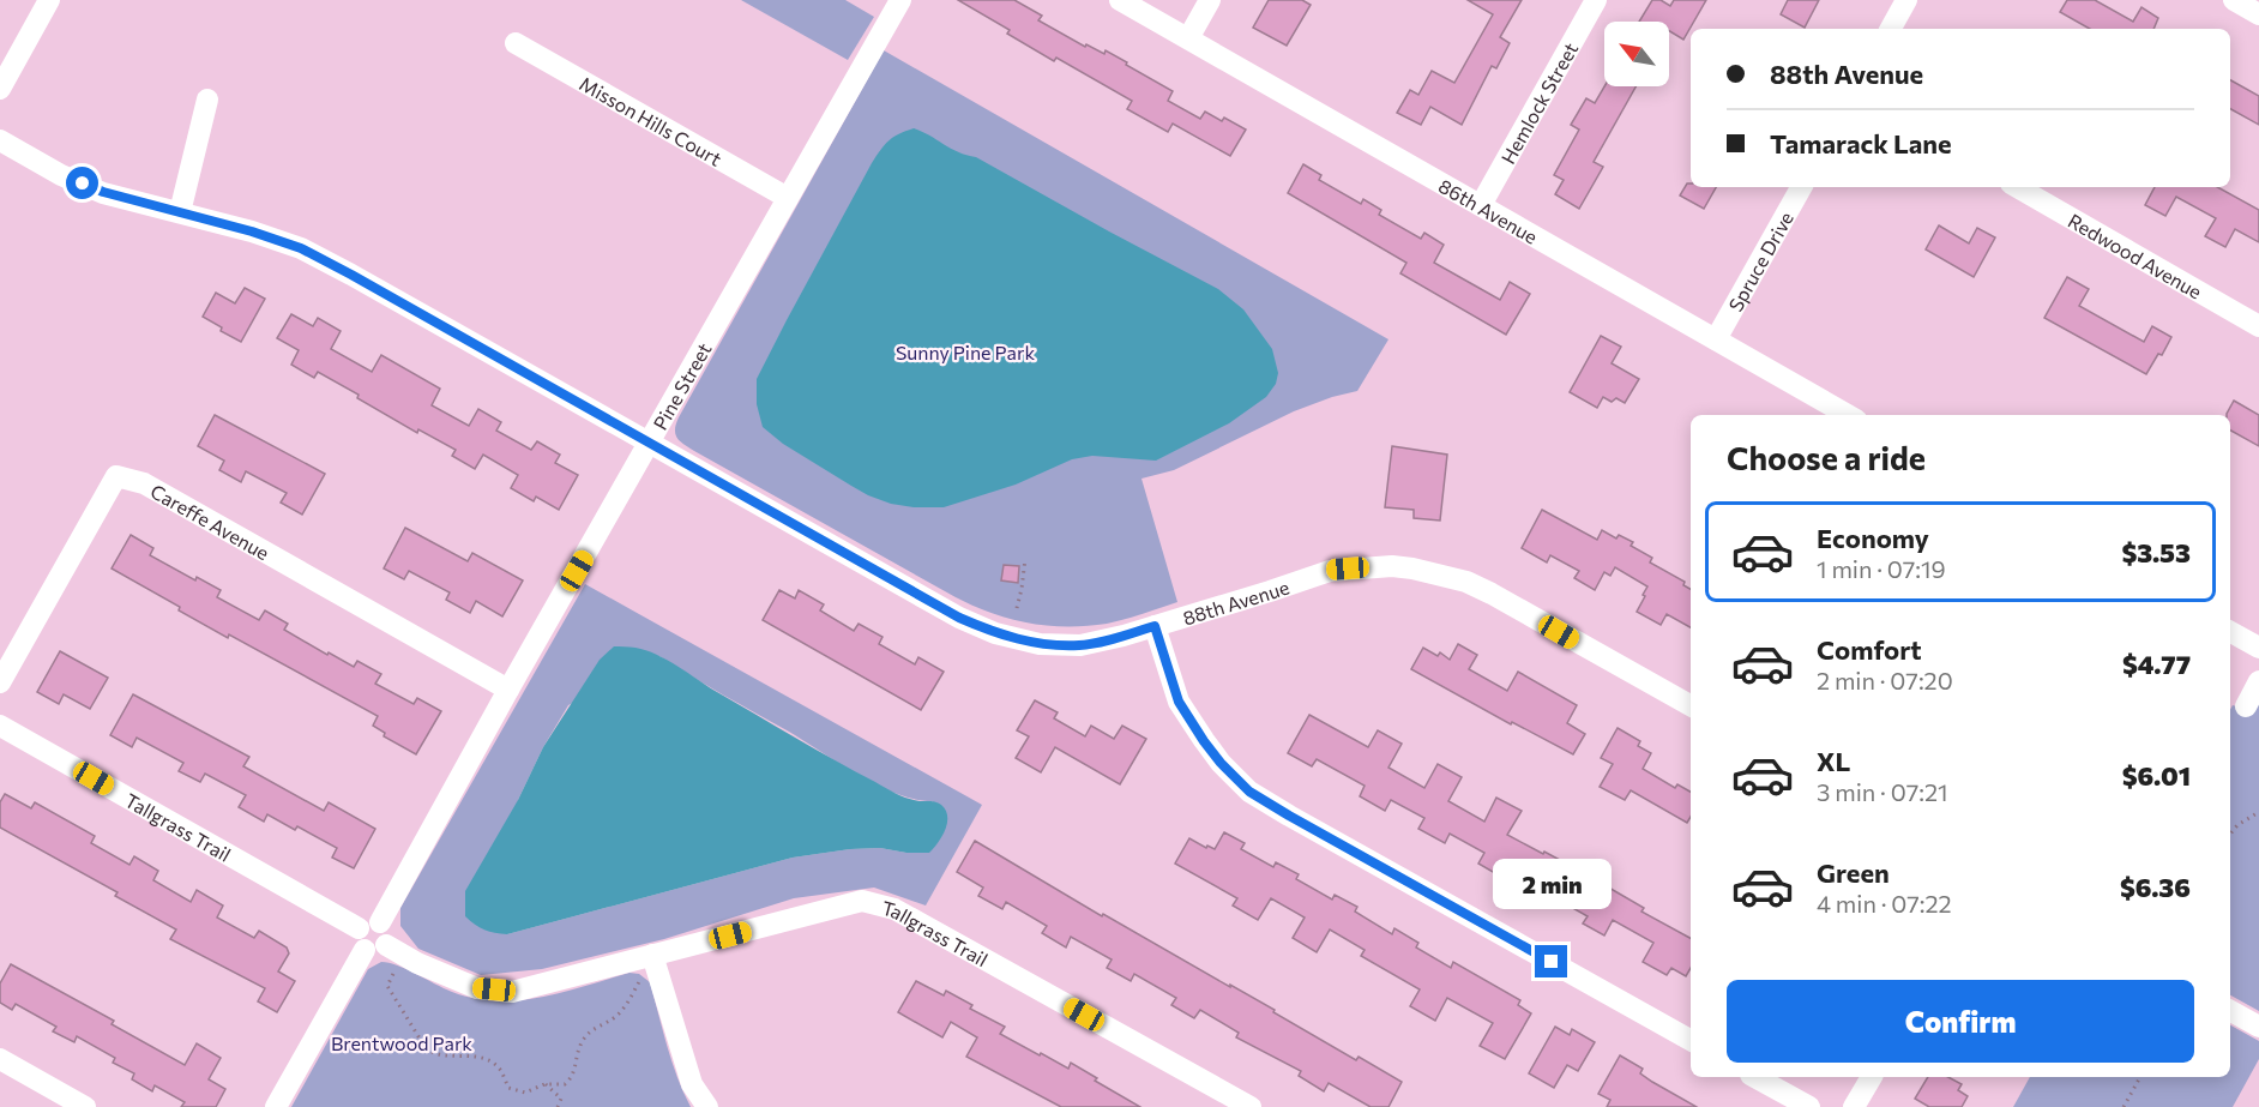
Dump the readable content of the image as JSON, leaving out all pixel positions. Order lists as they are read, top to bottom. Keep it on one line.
{"streets":{"street":["Hemlock Street","Misson Hills Court","86th Avenue","Redwood Avenue","Spruce Drive","Pine Street","Careffe Avenue","88th Avenue","Tallgrass Trail"]},"crossings":[["Hemlock Street","86th Avenue"],["Misson Hills Court","Pine Street"],["86th Avenue","Spruce Drive"],["Pine Street","Careffe Avenue"],["Pine Street","88th Avenue"],["Pine Street","Tallgrass Trail"]],"parks":["Sunny Pine Park","Brentwood Park"],"north":"top left","page":{"banner":["88th Avenue","Tamarack Lane"],"heading":"Choose a ride","list":[{"name":"Economy","note":"1 min · 07:19","value":"$3.53"},{"name":"Comfort","note":"2 min · 07:20","value":"$4.77"},{"name":"XL","note":"3 min · 07:21","value":"$6.01"},{"name":"Green","note":"4 min · 07:22","value":"$6.36"}],"bubble":"2 min","buttons":"Confirm"}}
